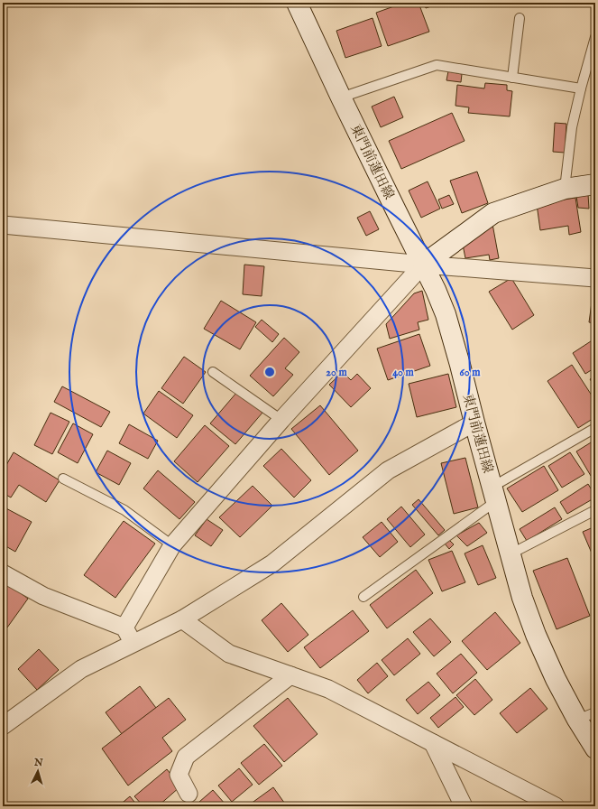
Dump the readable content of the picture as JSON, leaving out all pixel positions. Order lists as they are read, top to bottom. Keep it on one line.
{"streets":{"main road":["東門前蓮田線"]},"north":"top","rings":["20 m","40 m","60 m"]}
